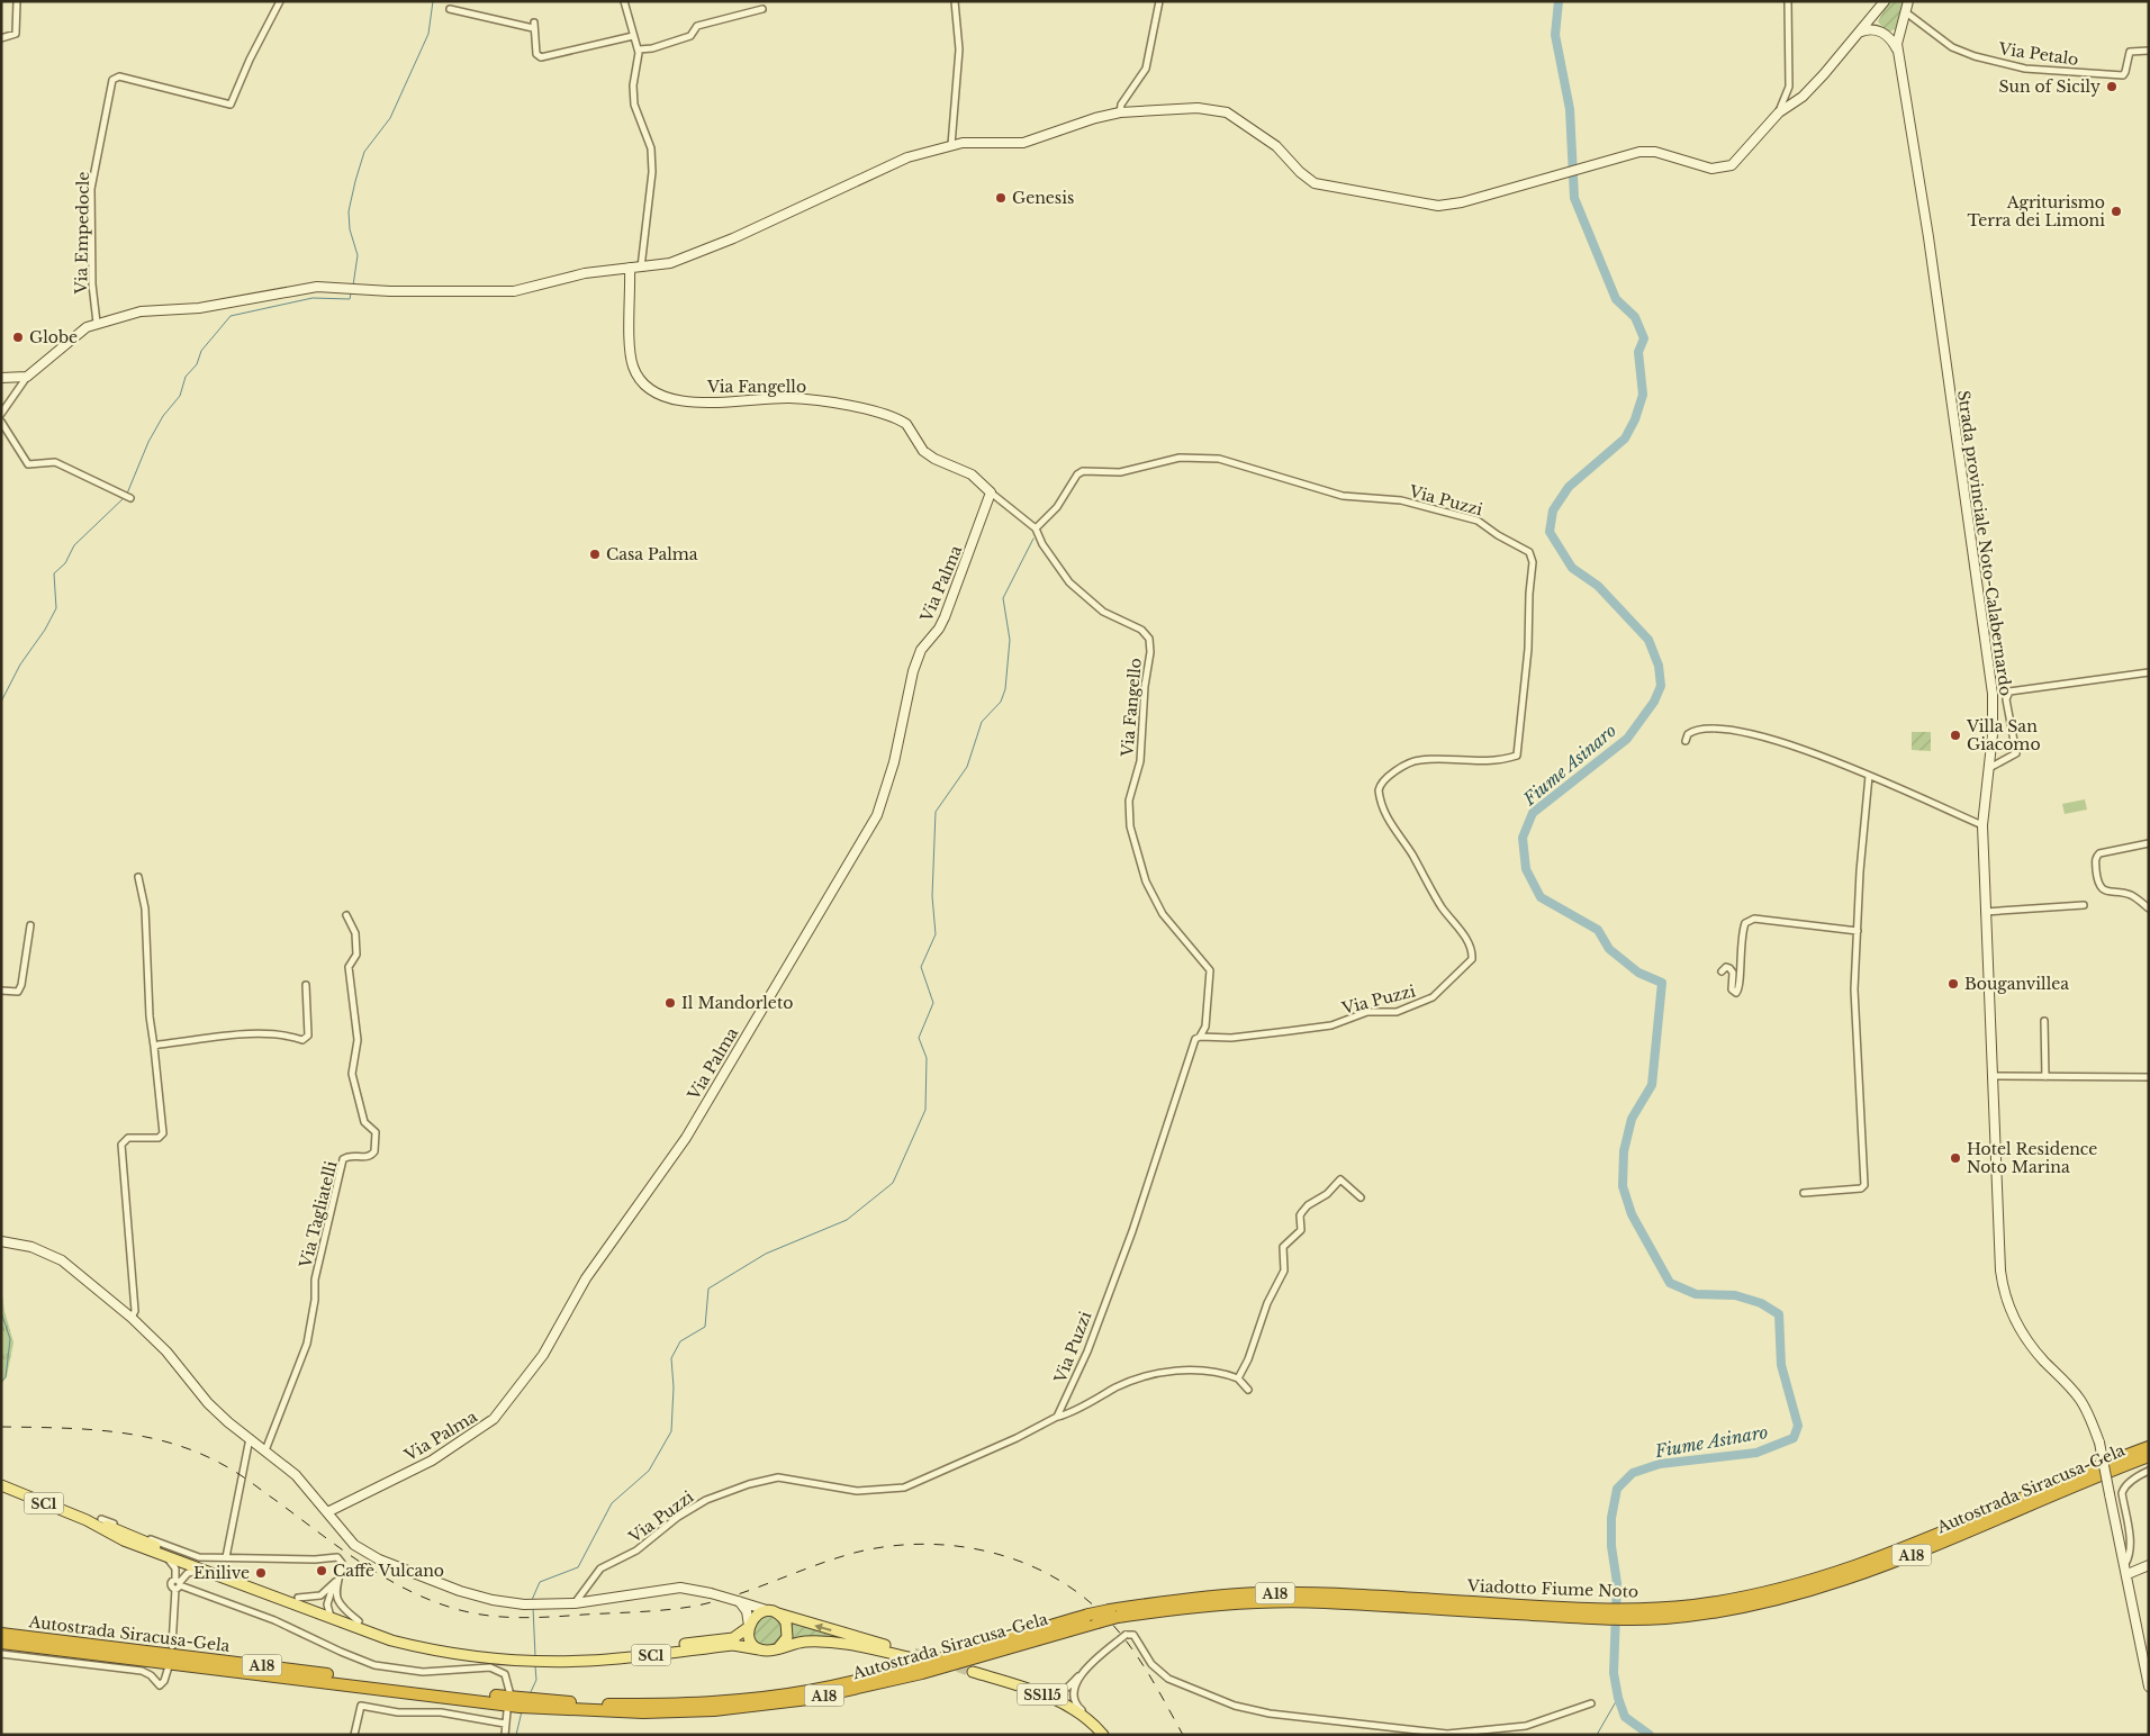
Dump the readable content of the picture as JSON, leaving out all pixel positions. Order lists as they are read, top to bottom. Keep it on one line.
{"streets":{"highway":["Autostrada Siracusa-Gela","A18","Viadotto Fiume Noto"],"main road":["SC1","SS115"],"street":["Via Petalo","Via Empedocle","Via Fangello","Via Puzzi","Strada provinciale Noto-Calabernardo","Via Palma","Via Tagliatelli"]},"crossings":[["Via Fangello","Via Puzzi"],["Via Fangello","Via Palma"],["Autostrada Siracusa-Gela","Viadotto Fiume Noto"]],"water":["Fiume Asinaro"],"places":["Sun of Sicily","Genesis","Agriturismo Terra dei Limoni","Globe","Casa Palma","Villa San Giacomo","Bouganvillea","Il Mandorleto","Hotel Residence Noto Marina","Caffè Vulcano","Enilive"]}
